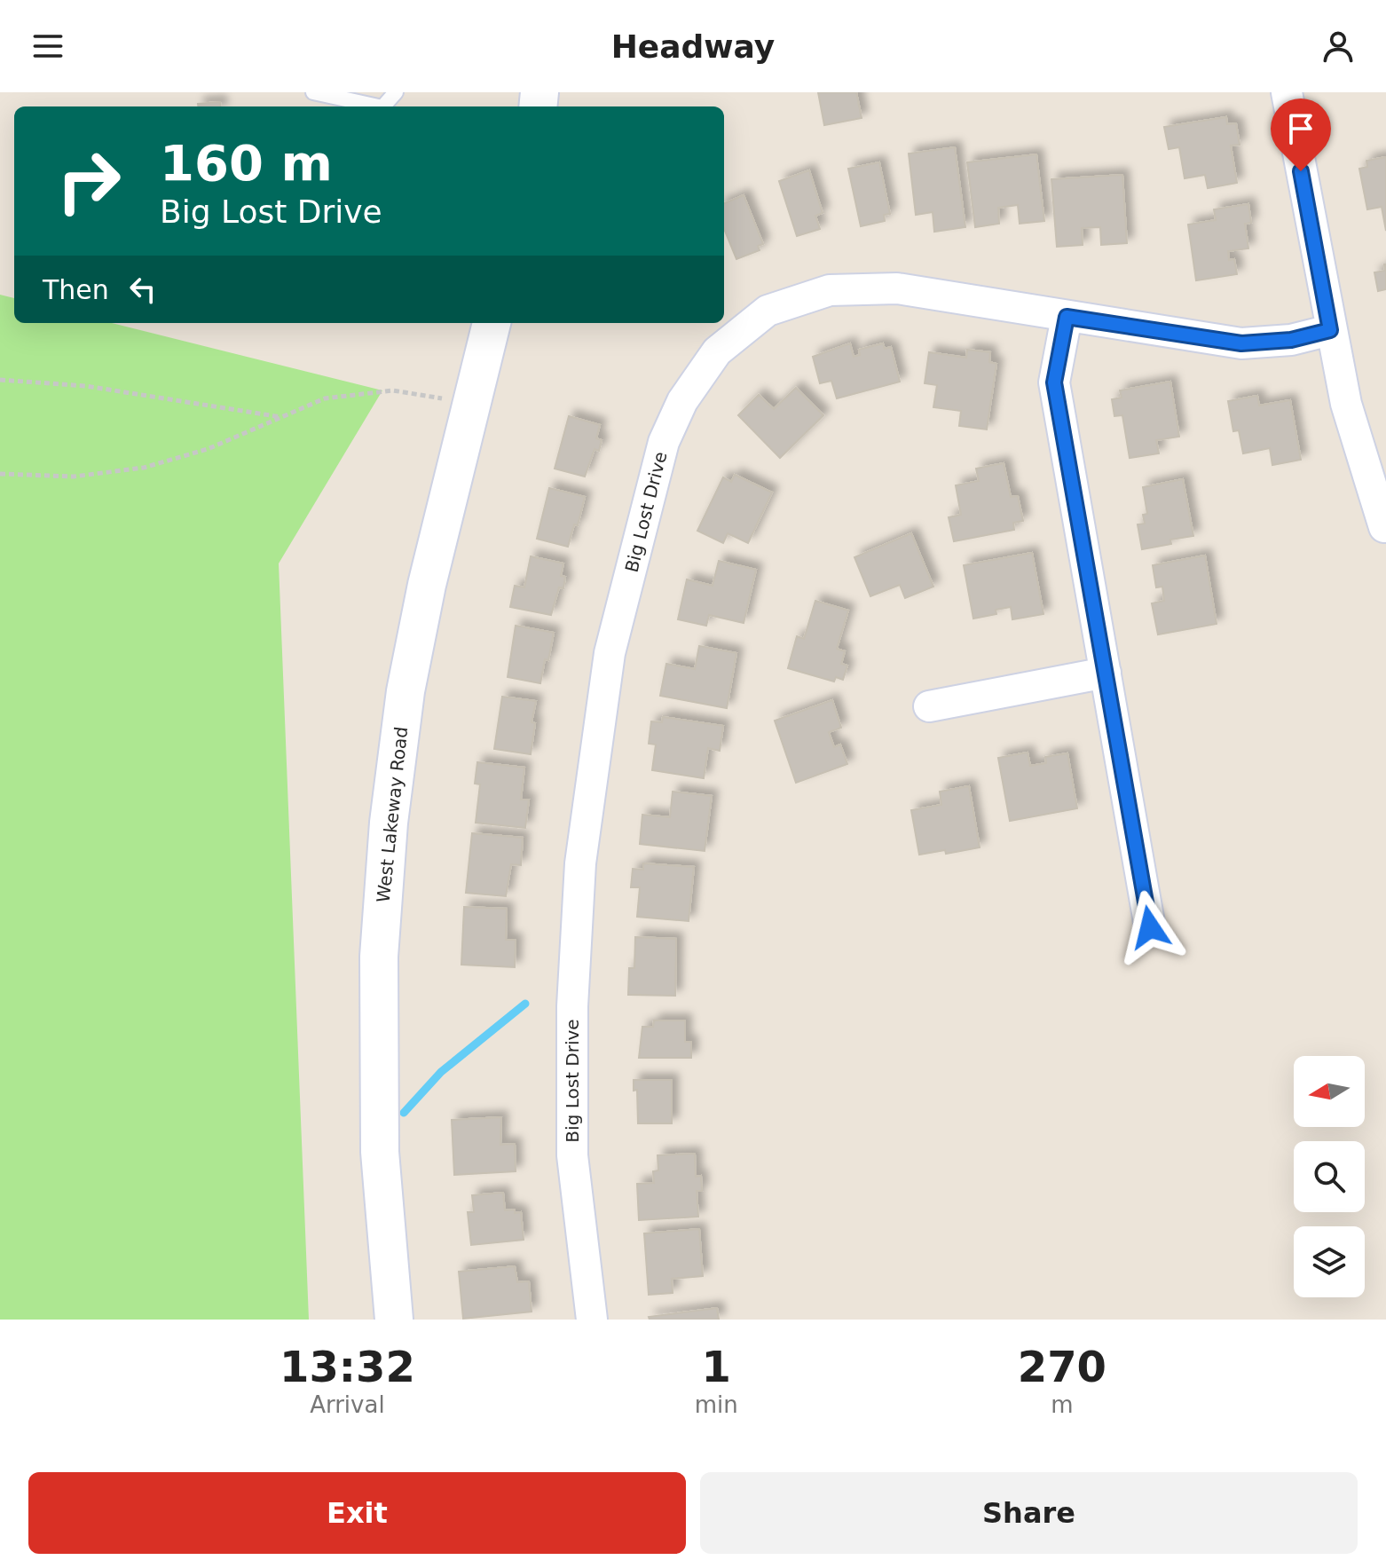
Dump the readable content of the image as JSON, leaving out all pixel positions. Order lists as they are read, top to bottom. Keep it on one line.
{"streets":{"street":["Big Lost Drive","West Lakeway Road"]},"north":"left","page":{"header":"Headway","turn":["160 m","Big Lost Drive"],"then":"Then","eta":["13:32","Arrival","1","min","270","m"],"buttons":["Exit","Share"]}}
